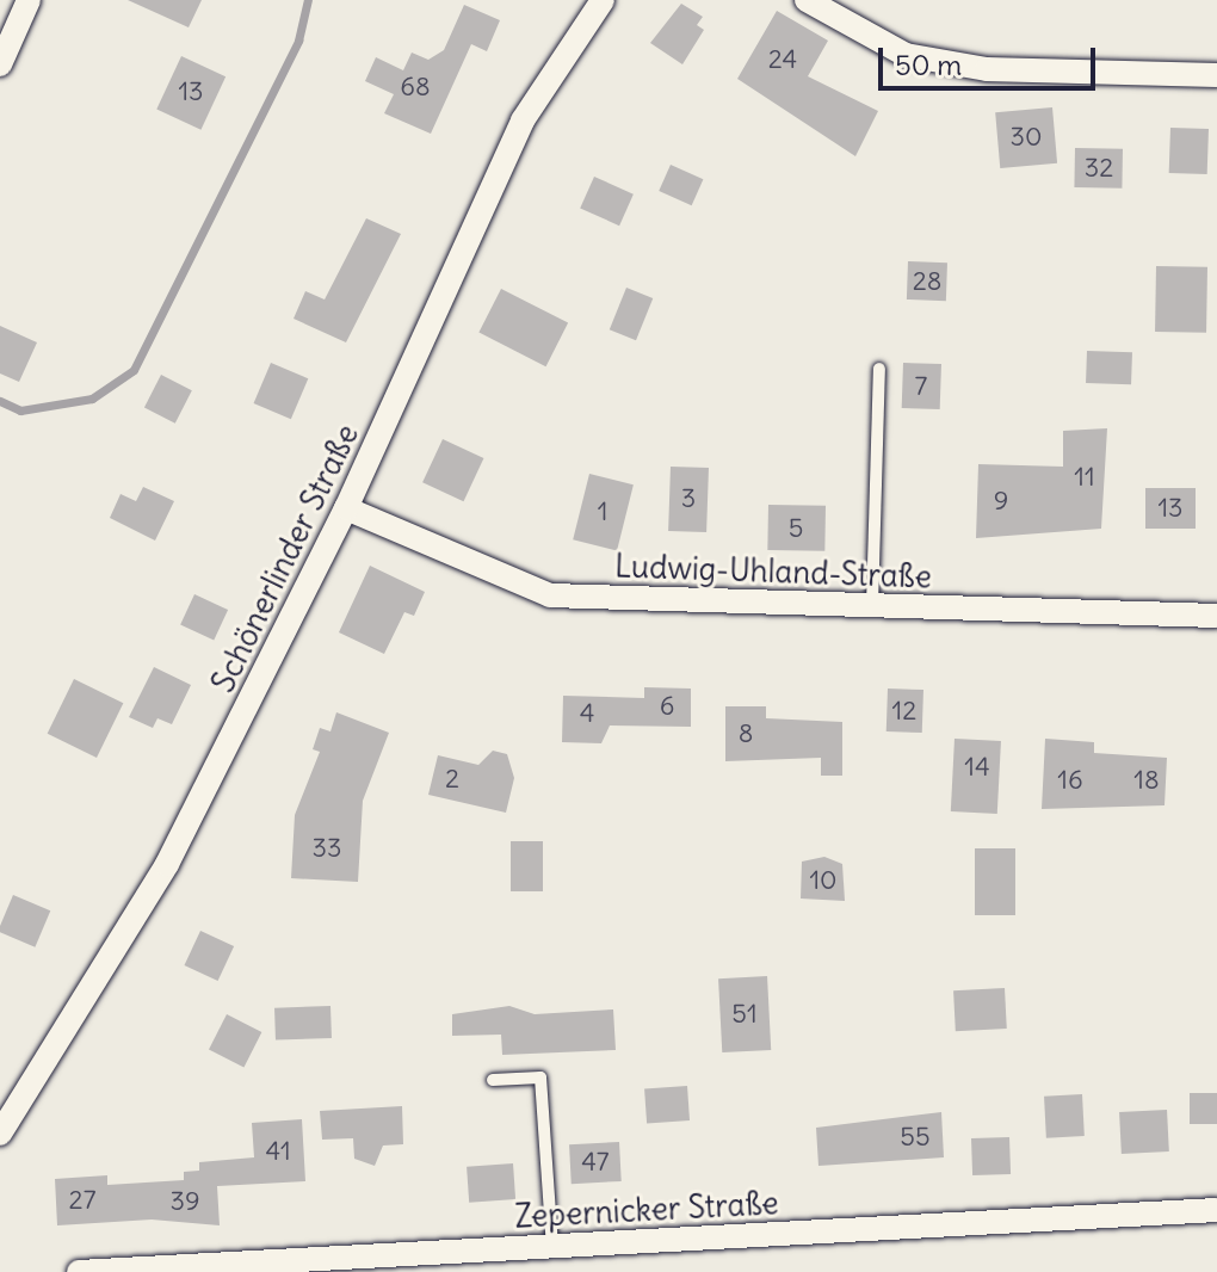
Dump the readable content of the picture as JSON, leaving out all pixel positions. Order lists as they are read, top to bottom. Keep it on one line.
{"streets":{"street":["Schönerlinder Straße","Ludwig-Uhland-Straße","Zepernicker Straße"]},"crossings":[["Schönerlinder Straße","Ludwig-Uhland-Straße"]],"house_numbers":["24","68","13","30","32","28","7","11","3","9","13","1","5","6","12","4","8","14","2","16","18","33","10","51","55","41","47","27","39"],"scale_bar":"50 m"}
